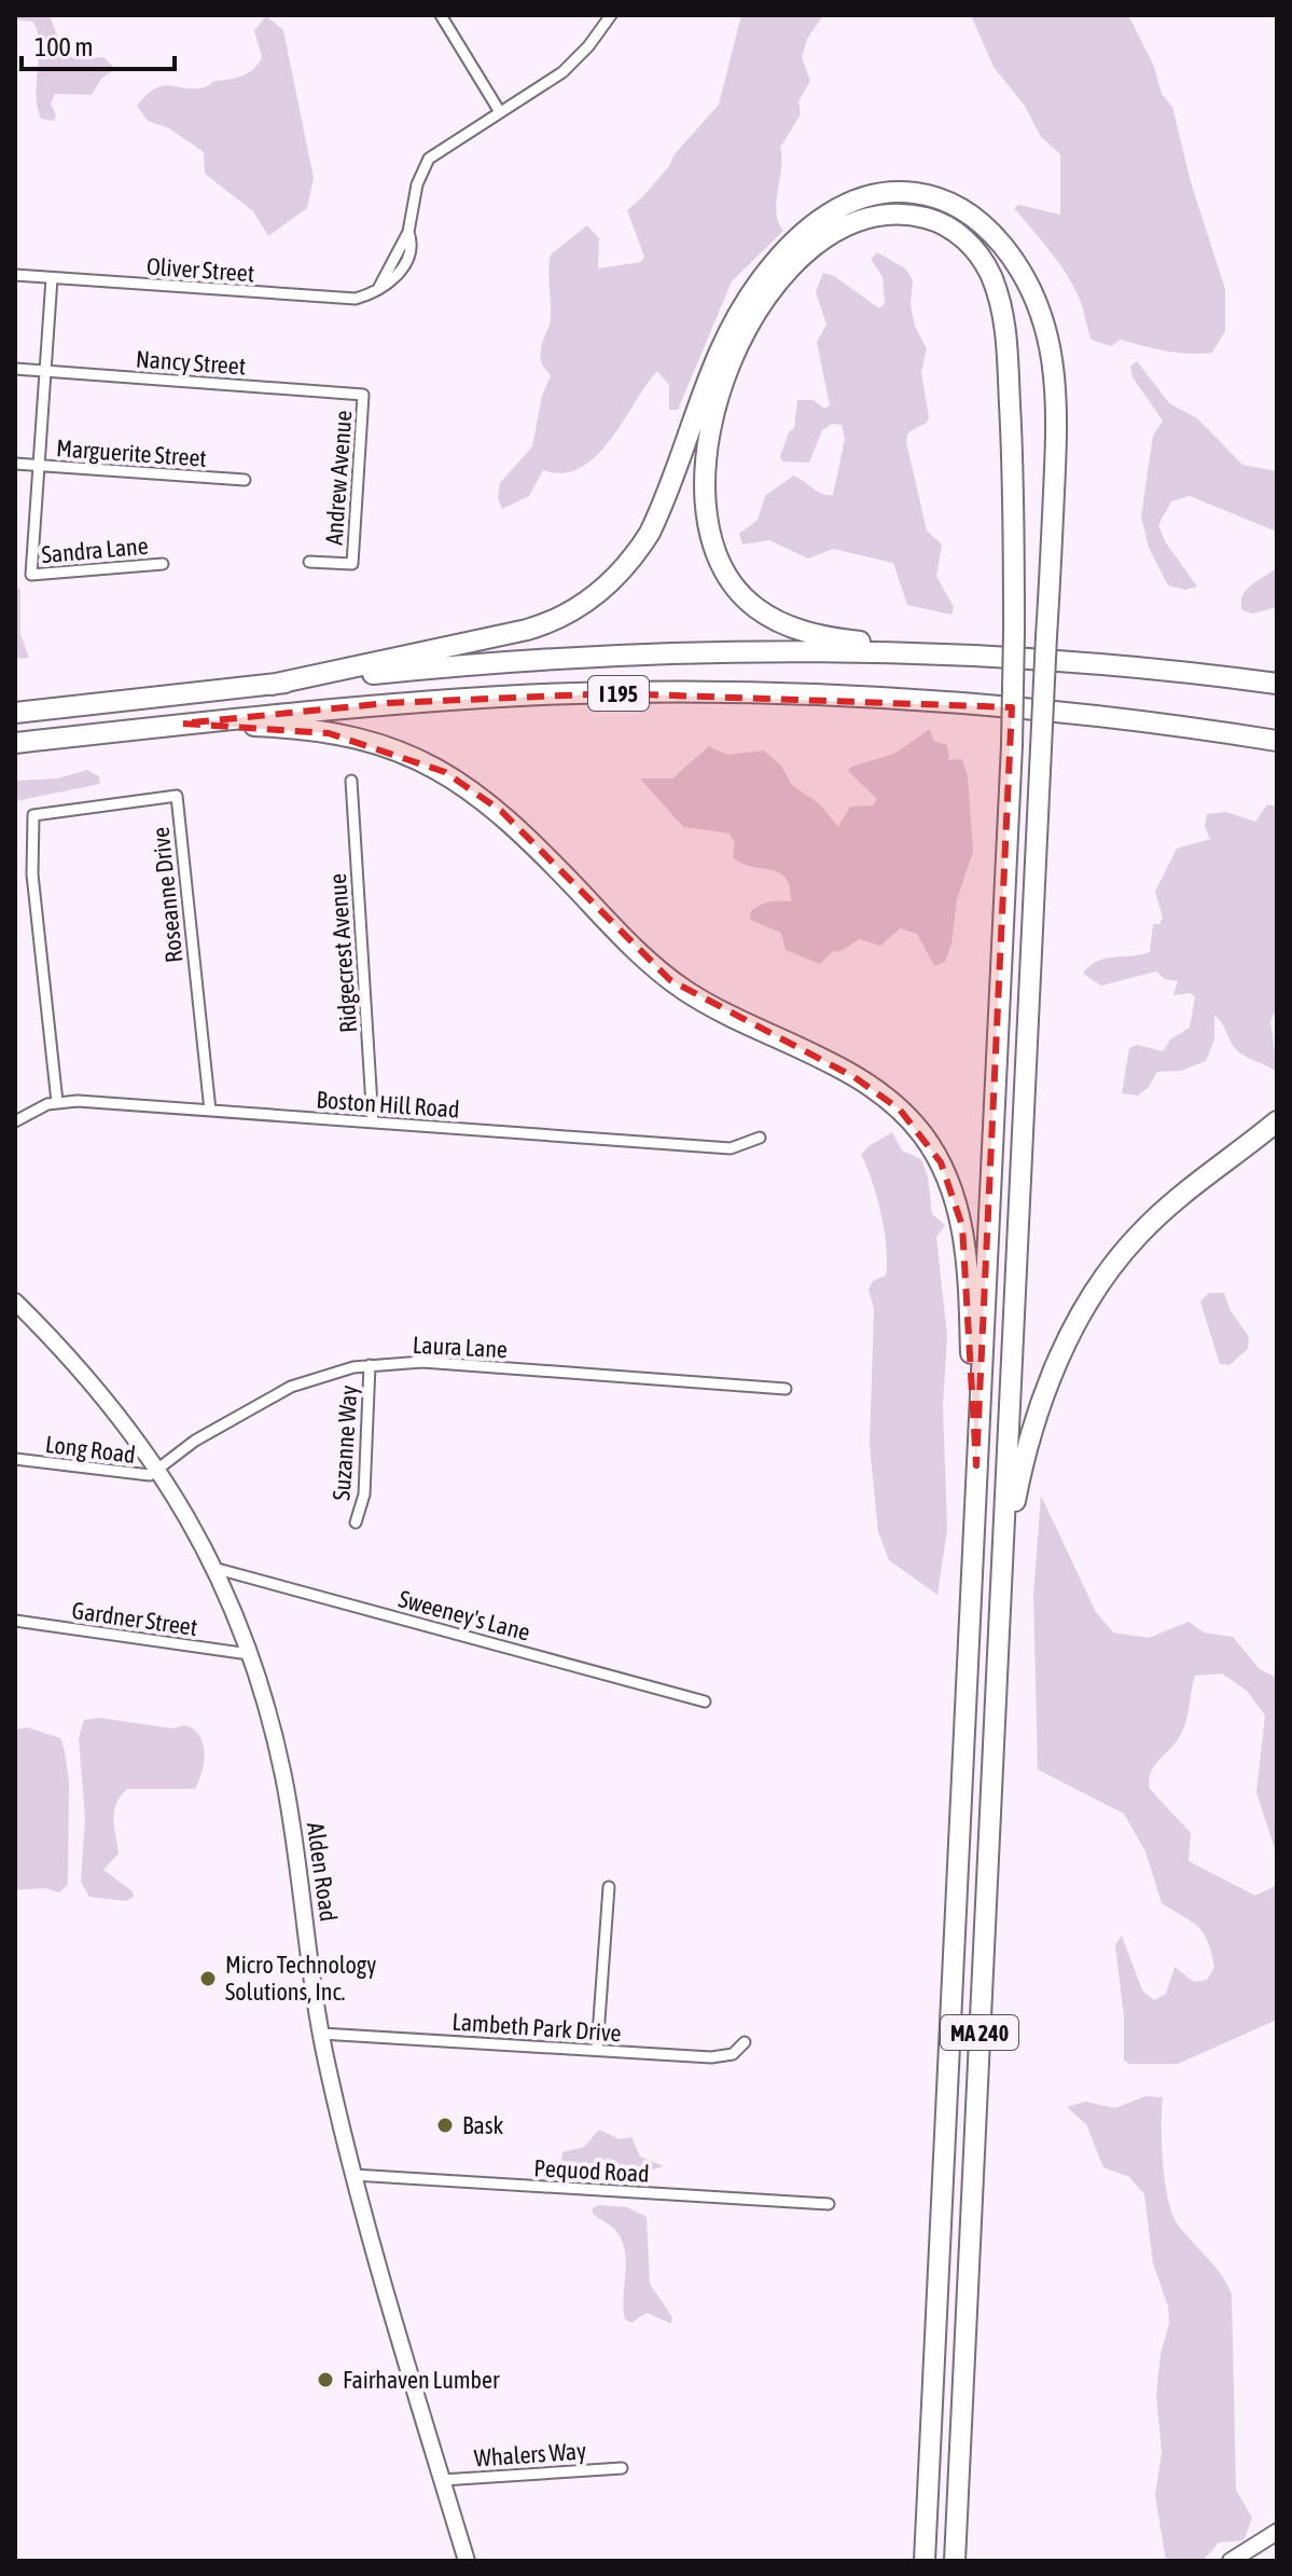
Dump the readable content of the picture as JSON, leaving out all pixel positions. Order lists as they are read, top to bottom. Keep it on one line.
{"streets":{"highway":["I 195","MA 240"],"main road":["Alden Road"],"street":["Oliver Street","Nancy Street","Marguerite Street","Andrew Avenue","Sandra Lane","Roseanne Drive","Ridgecrest Avenue","Boston Hill Road","Laura Lane","Suzanne Way","Long Road","Sweeney's Lane","Gardner Street","Lambeth Park Drive","Pequod Road","Whalers Way"]},"crossings":[["Nancy Street","Andrew Avenue"],["Marguerite Street","Sandra Lane"],["Roseanne Drive","Boston Hill Road"],["Ridgecrest Avenue","Boston Hill Road"],["Laura Lane","Suzanne Way"],["Laura Lane","Long Road"],["Laura Lane","Alden Road"],["Long Road","Alden Road"],["Sweeney's Lane","Alden Road"],["Gardner Street","Alden Road"],["Alden Road","Lambeth Park Drive"],["Alden Road","Pequod Road"],["Alden Road","Whalers Way"]],"places":["Micro Technology Solutions, Inc.","Bask","Fairhaven Lumber"],"scale_bar":"100 m"}
